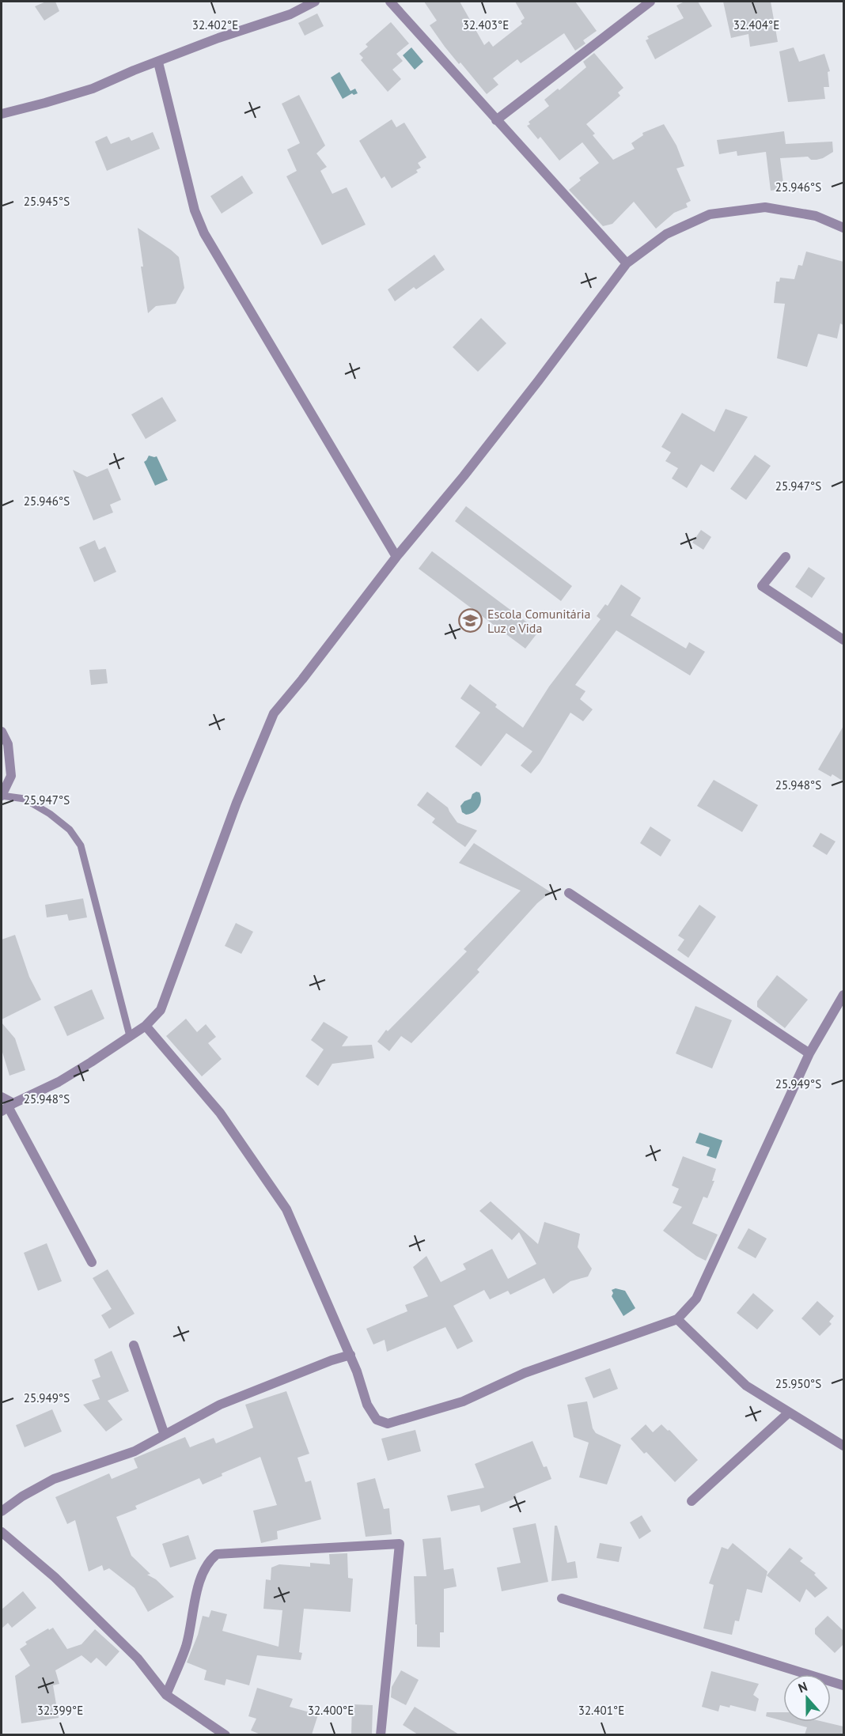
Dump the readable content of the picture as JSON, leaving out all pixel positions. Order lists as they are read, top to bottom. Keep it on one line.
{"places":{"school or university":["Escola Comunitária Luz e Vida"]},"north":"top","coordinates":["32.402°E","32.403°E","32.404°E","25.946°S","25.945°S","25.947°S","25.948°S","25.949°S","25.950°S","32.399°E","32.400°E","32.401°E"]}
